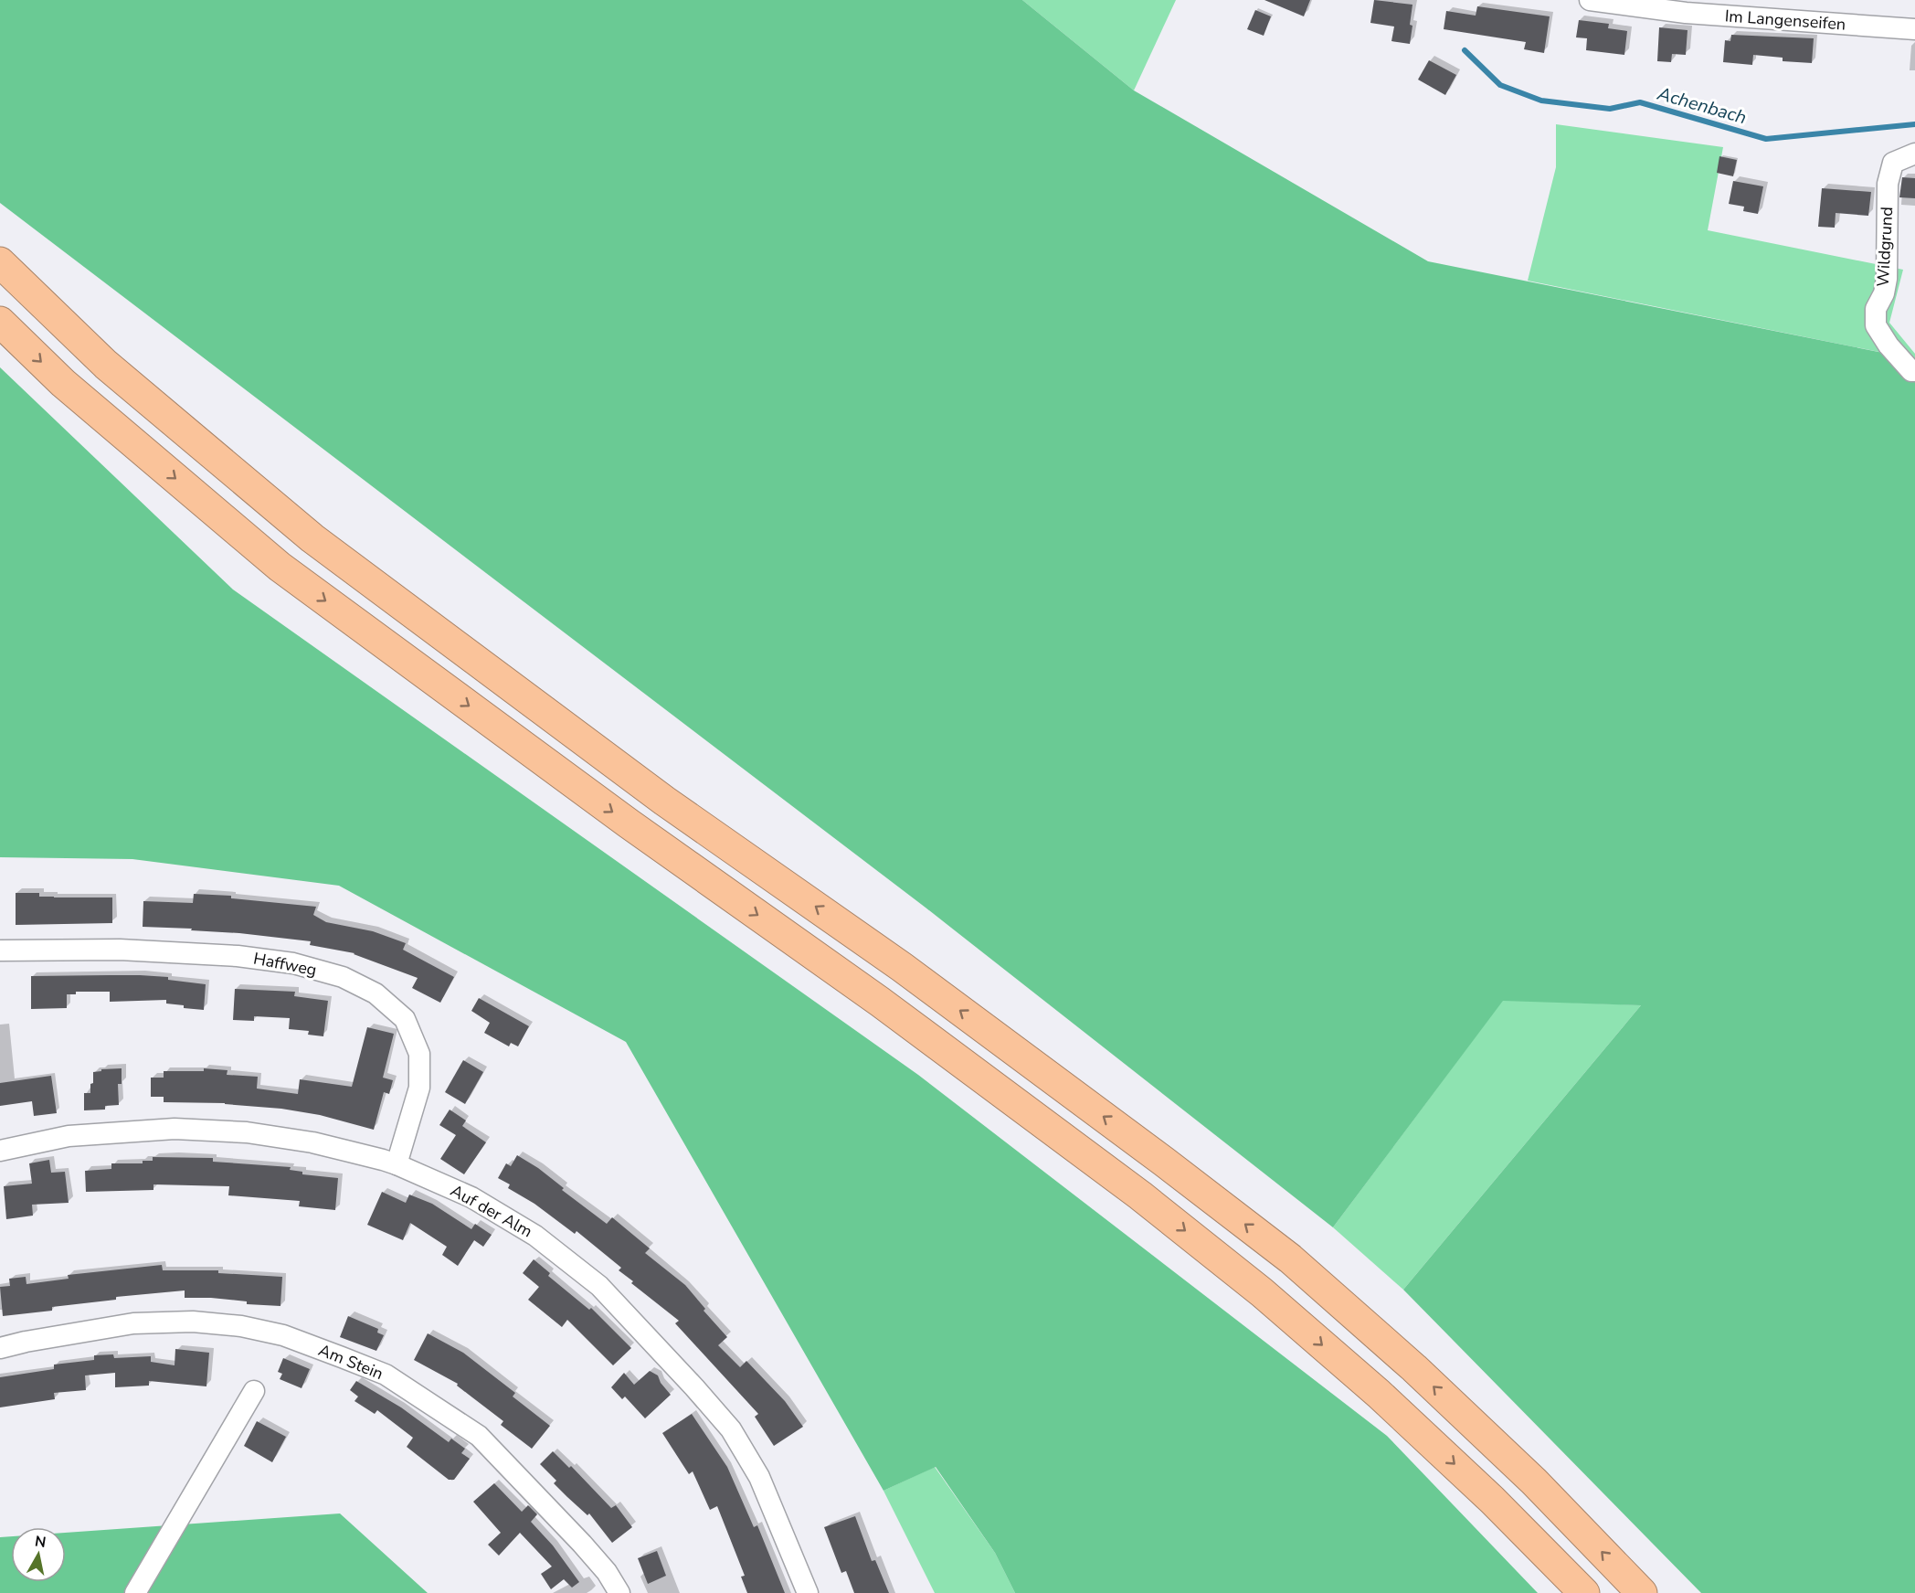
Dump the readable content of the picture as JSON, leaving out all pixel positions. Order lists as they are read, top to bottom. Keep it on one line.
{"streets":{"street":["Im Langenseifen","Wildgrund","Haffweg","Auf der Alm","Am Stein"]},"crossings":[["Haffweg","Auf der Alm"]],"water":["Achenbach"],"north":"top"}
